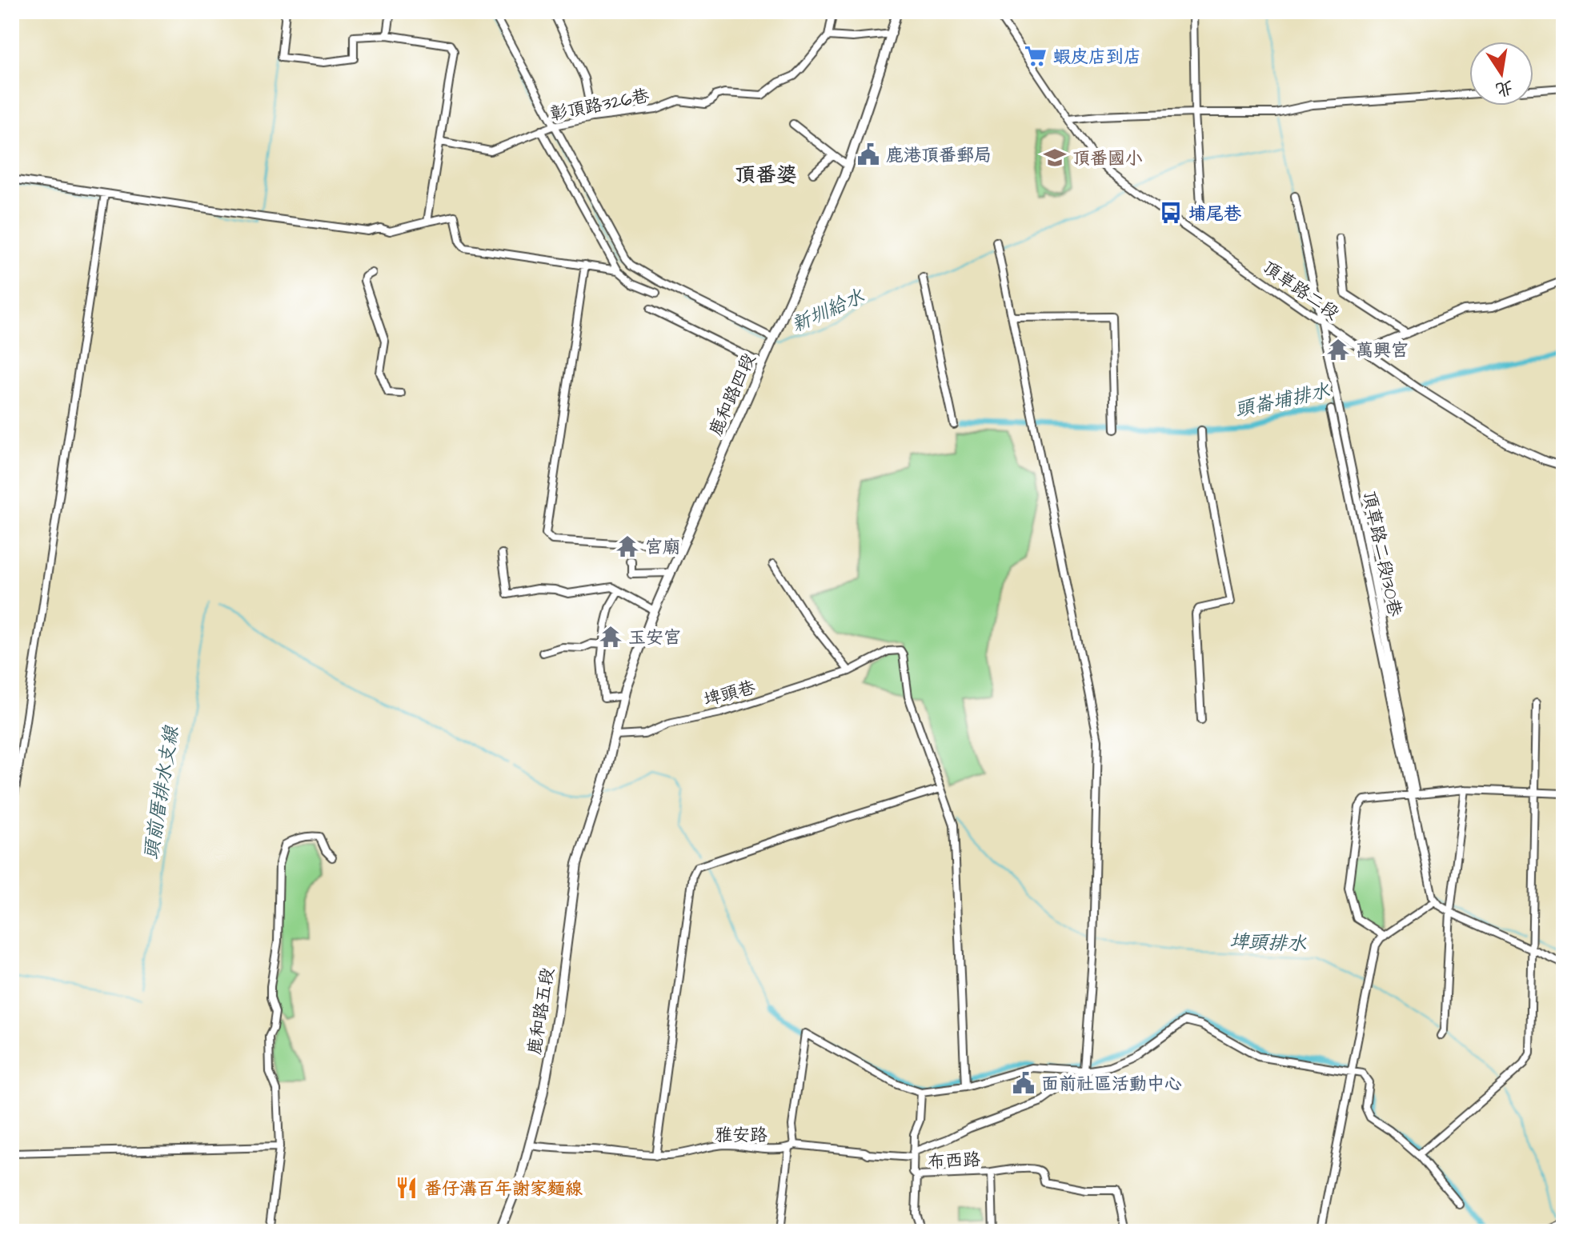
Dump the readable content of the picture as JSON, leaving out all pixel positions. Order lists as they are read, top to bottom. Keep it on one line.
{"streets":{"main road":["鹿和路四段","鹿和路五段"],"street":["彰頂路326巷","頂草路二段","頂草路二段130巷","埤頭巷","雅安路","布西路"]},"crossings":[["頂草路二段","頂草路二段130巷"],["鹿和路四段","埤頭巷"],["鹿和路四段","鹿和路五段"],["鹿和路五段","雅安路"],["雅安路","布西路"]],"districts":["頂番婆"],"water":["新圳給水","頭崙埔排水","頭前厝排水支線","埤頭排水"],"places":{"supermarket":["蝦皮店到店"],"public building":["鹿港頂番郵局","面前社區活動中心"],"school or university":["頂番國小"],"bus stop":["埔尾巷"],"temple":["萬興宮","宮廟","玉安宮"],"restaurant":["番仔溝百年謝家麵線"]},"north":"bottom"}
